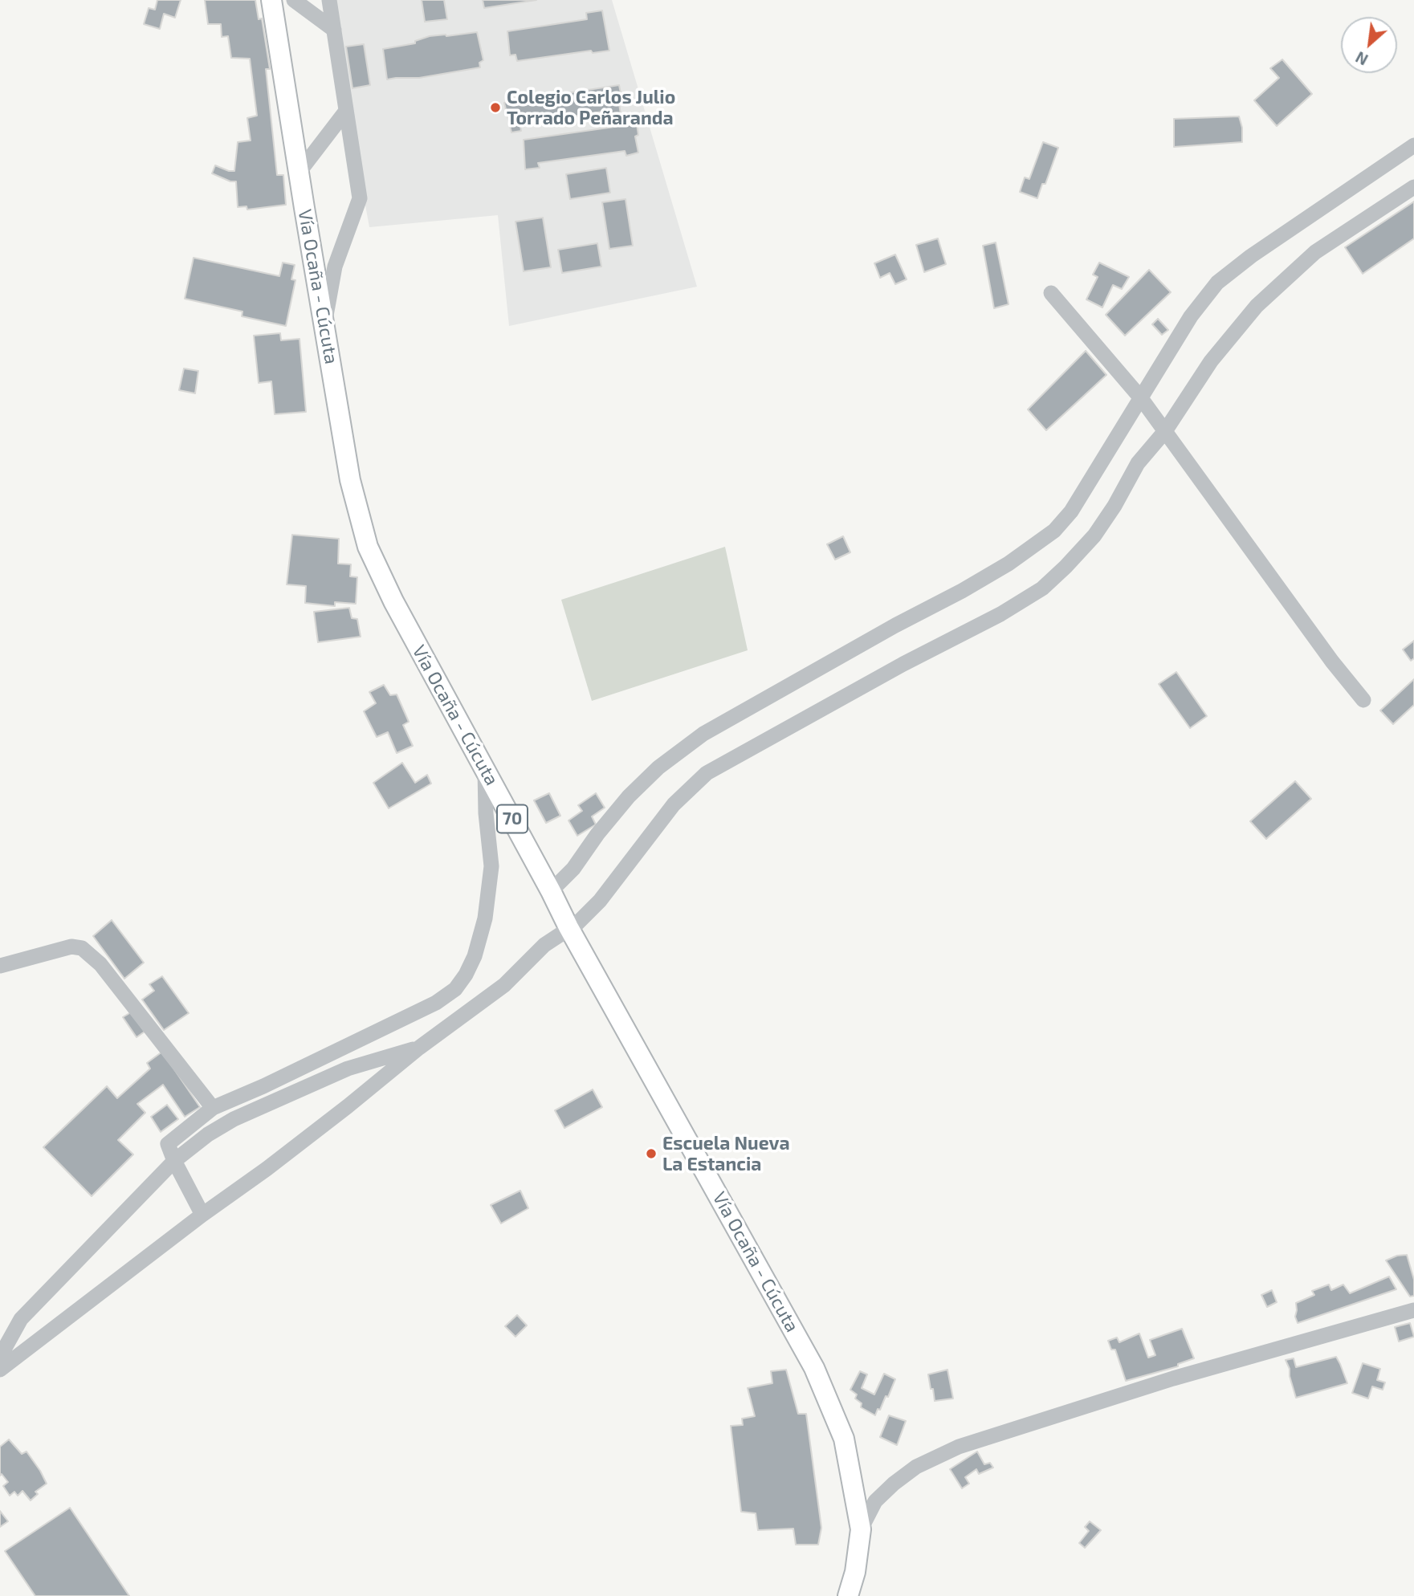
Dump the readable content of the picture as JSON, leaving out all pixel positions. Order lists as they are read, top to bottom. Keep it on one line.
{"streets":{"main road":["Vía Ocaña - Cúcuta","70"]},"places":["Colegio Carlos Julio Torrado Peñaranda","Escuela Nueva La Estancia"],"north":"bottom left"}
